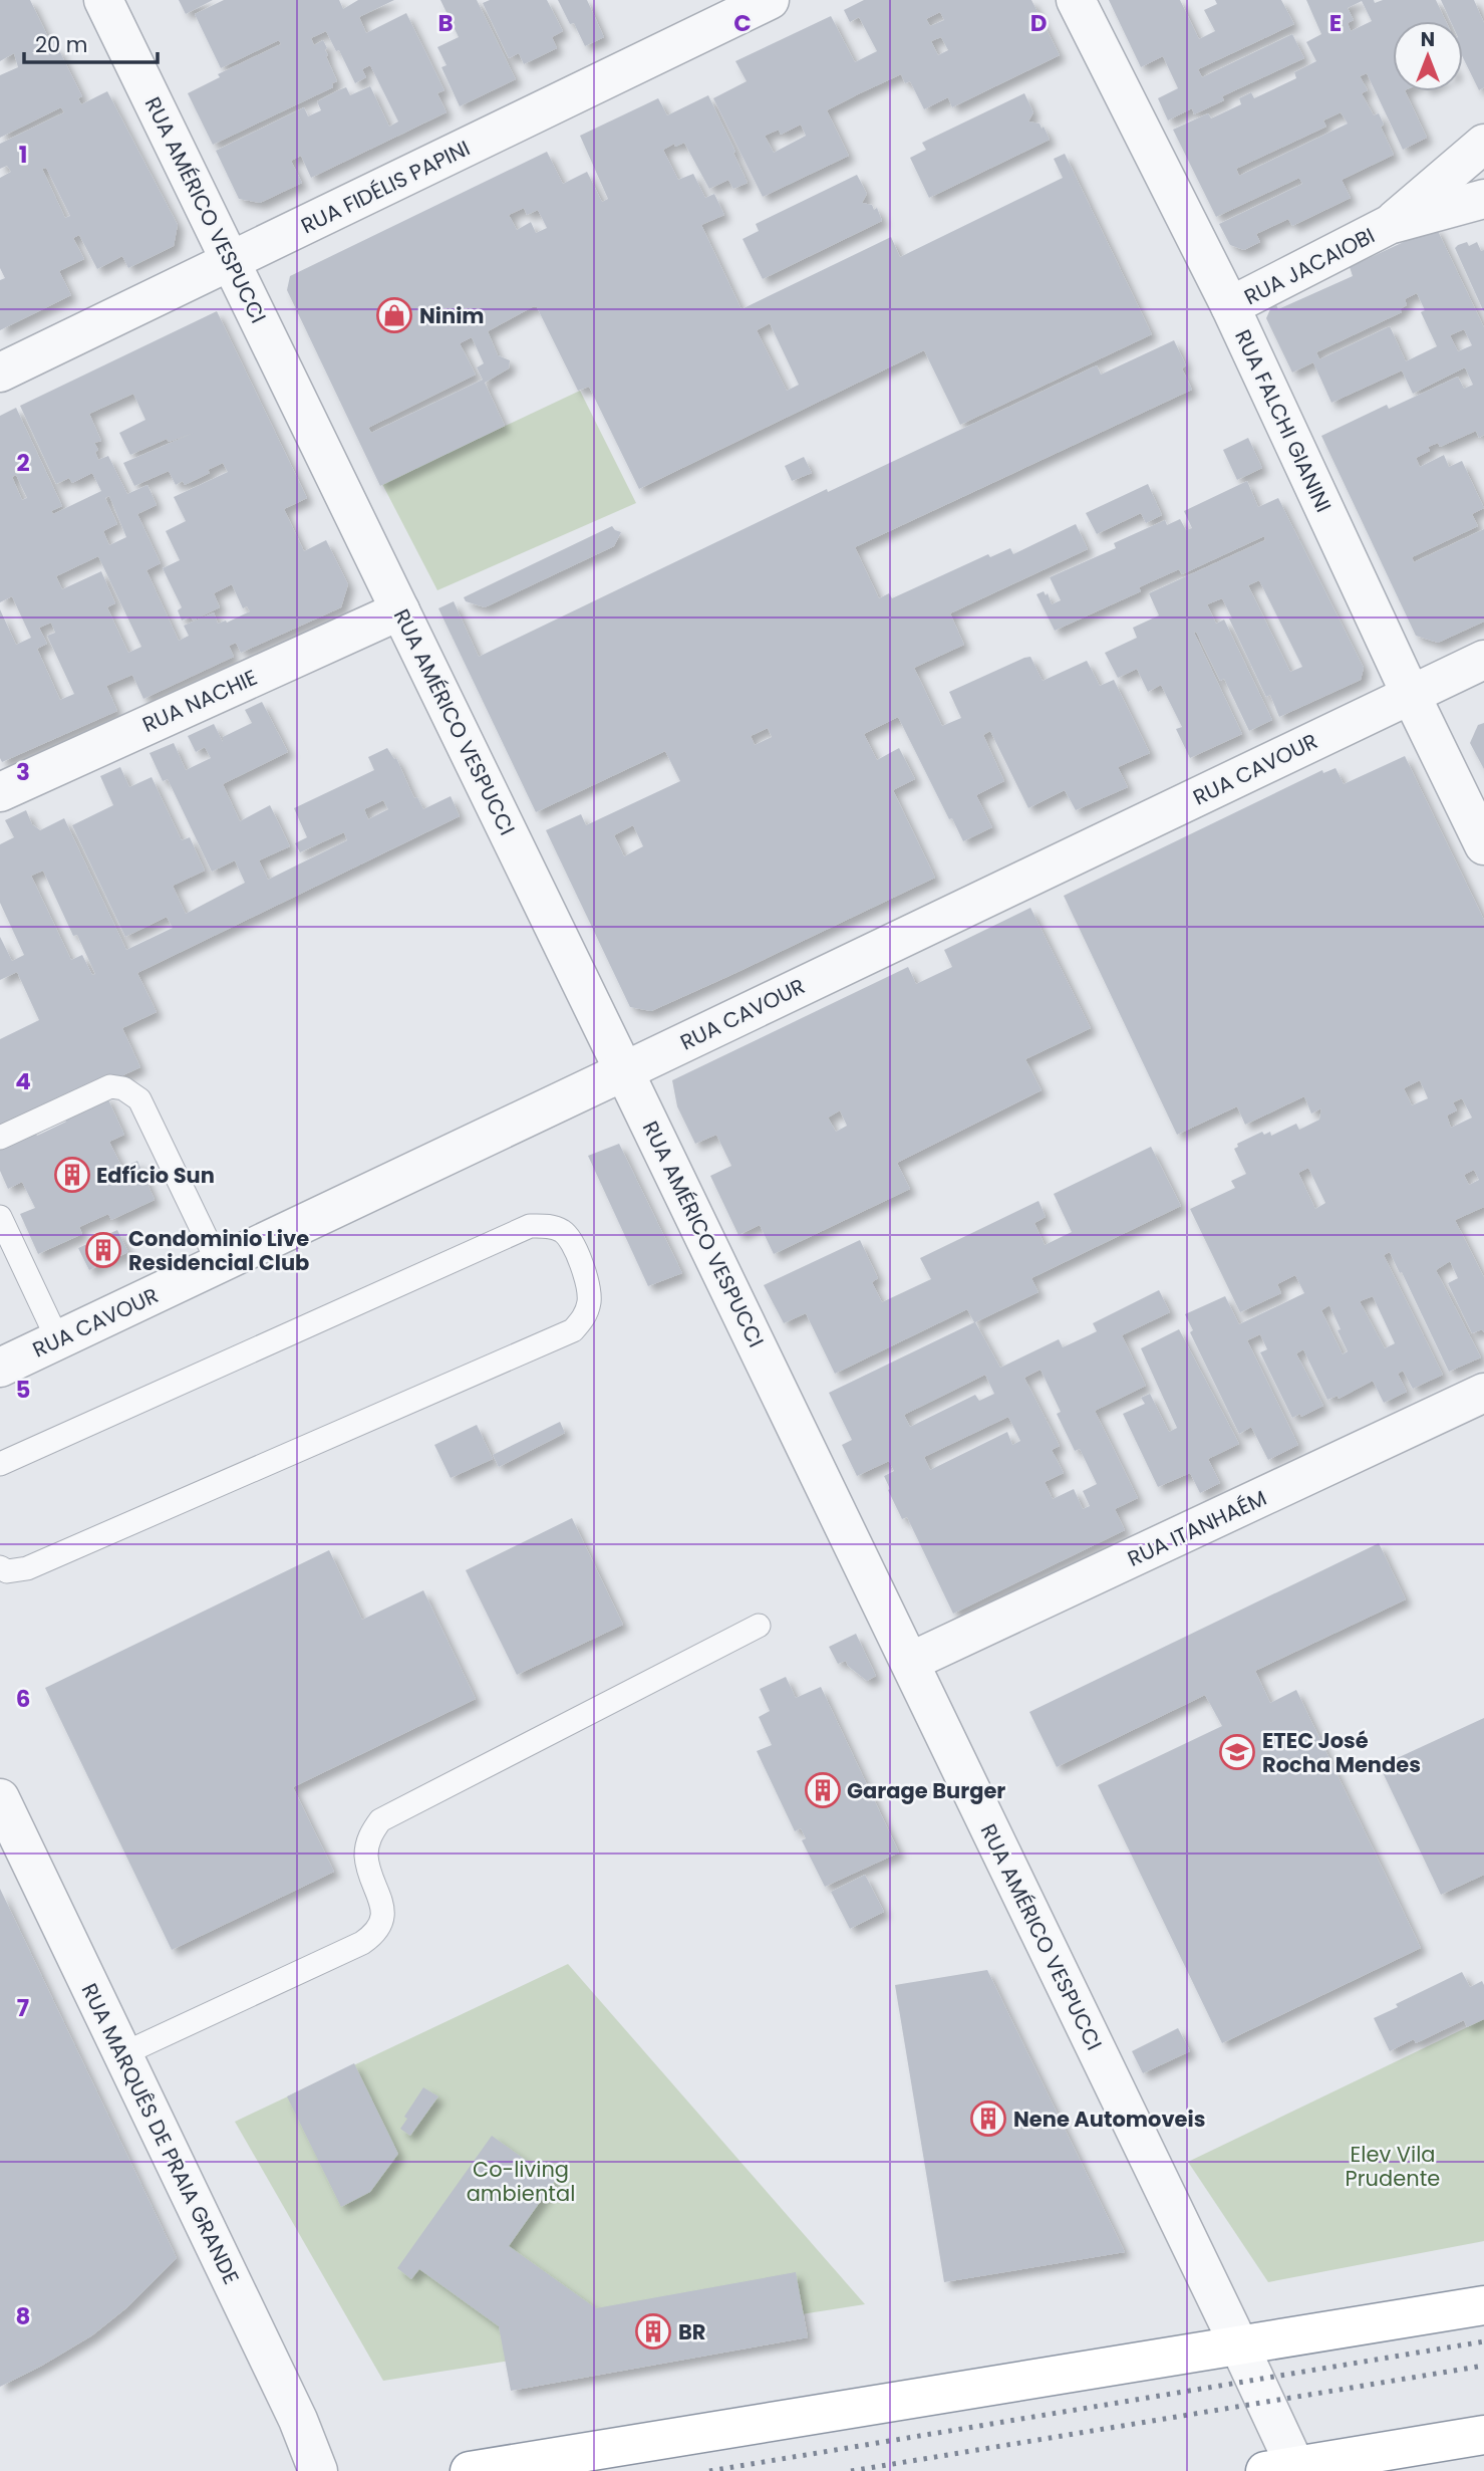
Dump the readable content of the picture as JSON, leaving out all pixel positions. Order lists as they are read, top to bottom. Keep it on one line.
{"streets":{"street":["RUA FIDÉLIS PAPINI","RUA AMÉRICO VESPUCCI","RUA JACAIOBI","RUA FALCHI GIANINI","RUA NACHIE","RUA CAVOUR","RUA ITANHAÉM","RUA MARQUÊS DE PRAIA GRANDE"]},"crossings":[["RUA FIDÉLIS PAPINI","RUA AMÉRICO VESPUCCI"],["RUA AMÉRICO VESPUCCI","RUA NACHIE"],["RUA AMÉRICO VESPUCCI","RUA CAVOUR"],["RUA AMÉRICO VESPUCCI","RUA ITANHAÉM"],["RUA JACAIOBI","RUA FALCHI GIANINI"],["RUA FALCHI GIANINI","RUA CAVOUR"]],"parks":["Elev Vila Prudente","Co-living ambiental"],"places":{"shop":["Ninim"],"building":["Edfício Sun","Condominio Live Residencial Club","Garage Burger","Nene Automoveis","BR"],"school or university":["ETEC José Rocha Mendes"]},"scale_bar":"20 m","north":"top","grid":{"columns":["B","C","D","E"],"rows":["1","2","3","4","5","6","7","8"]}}
